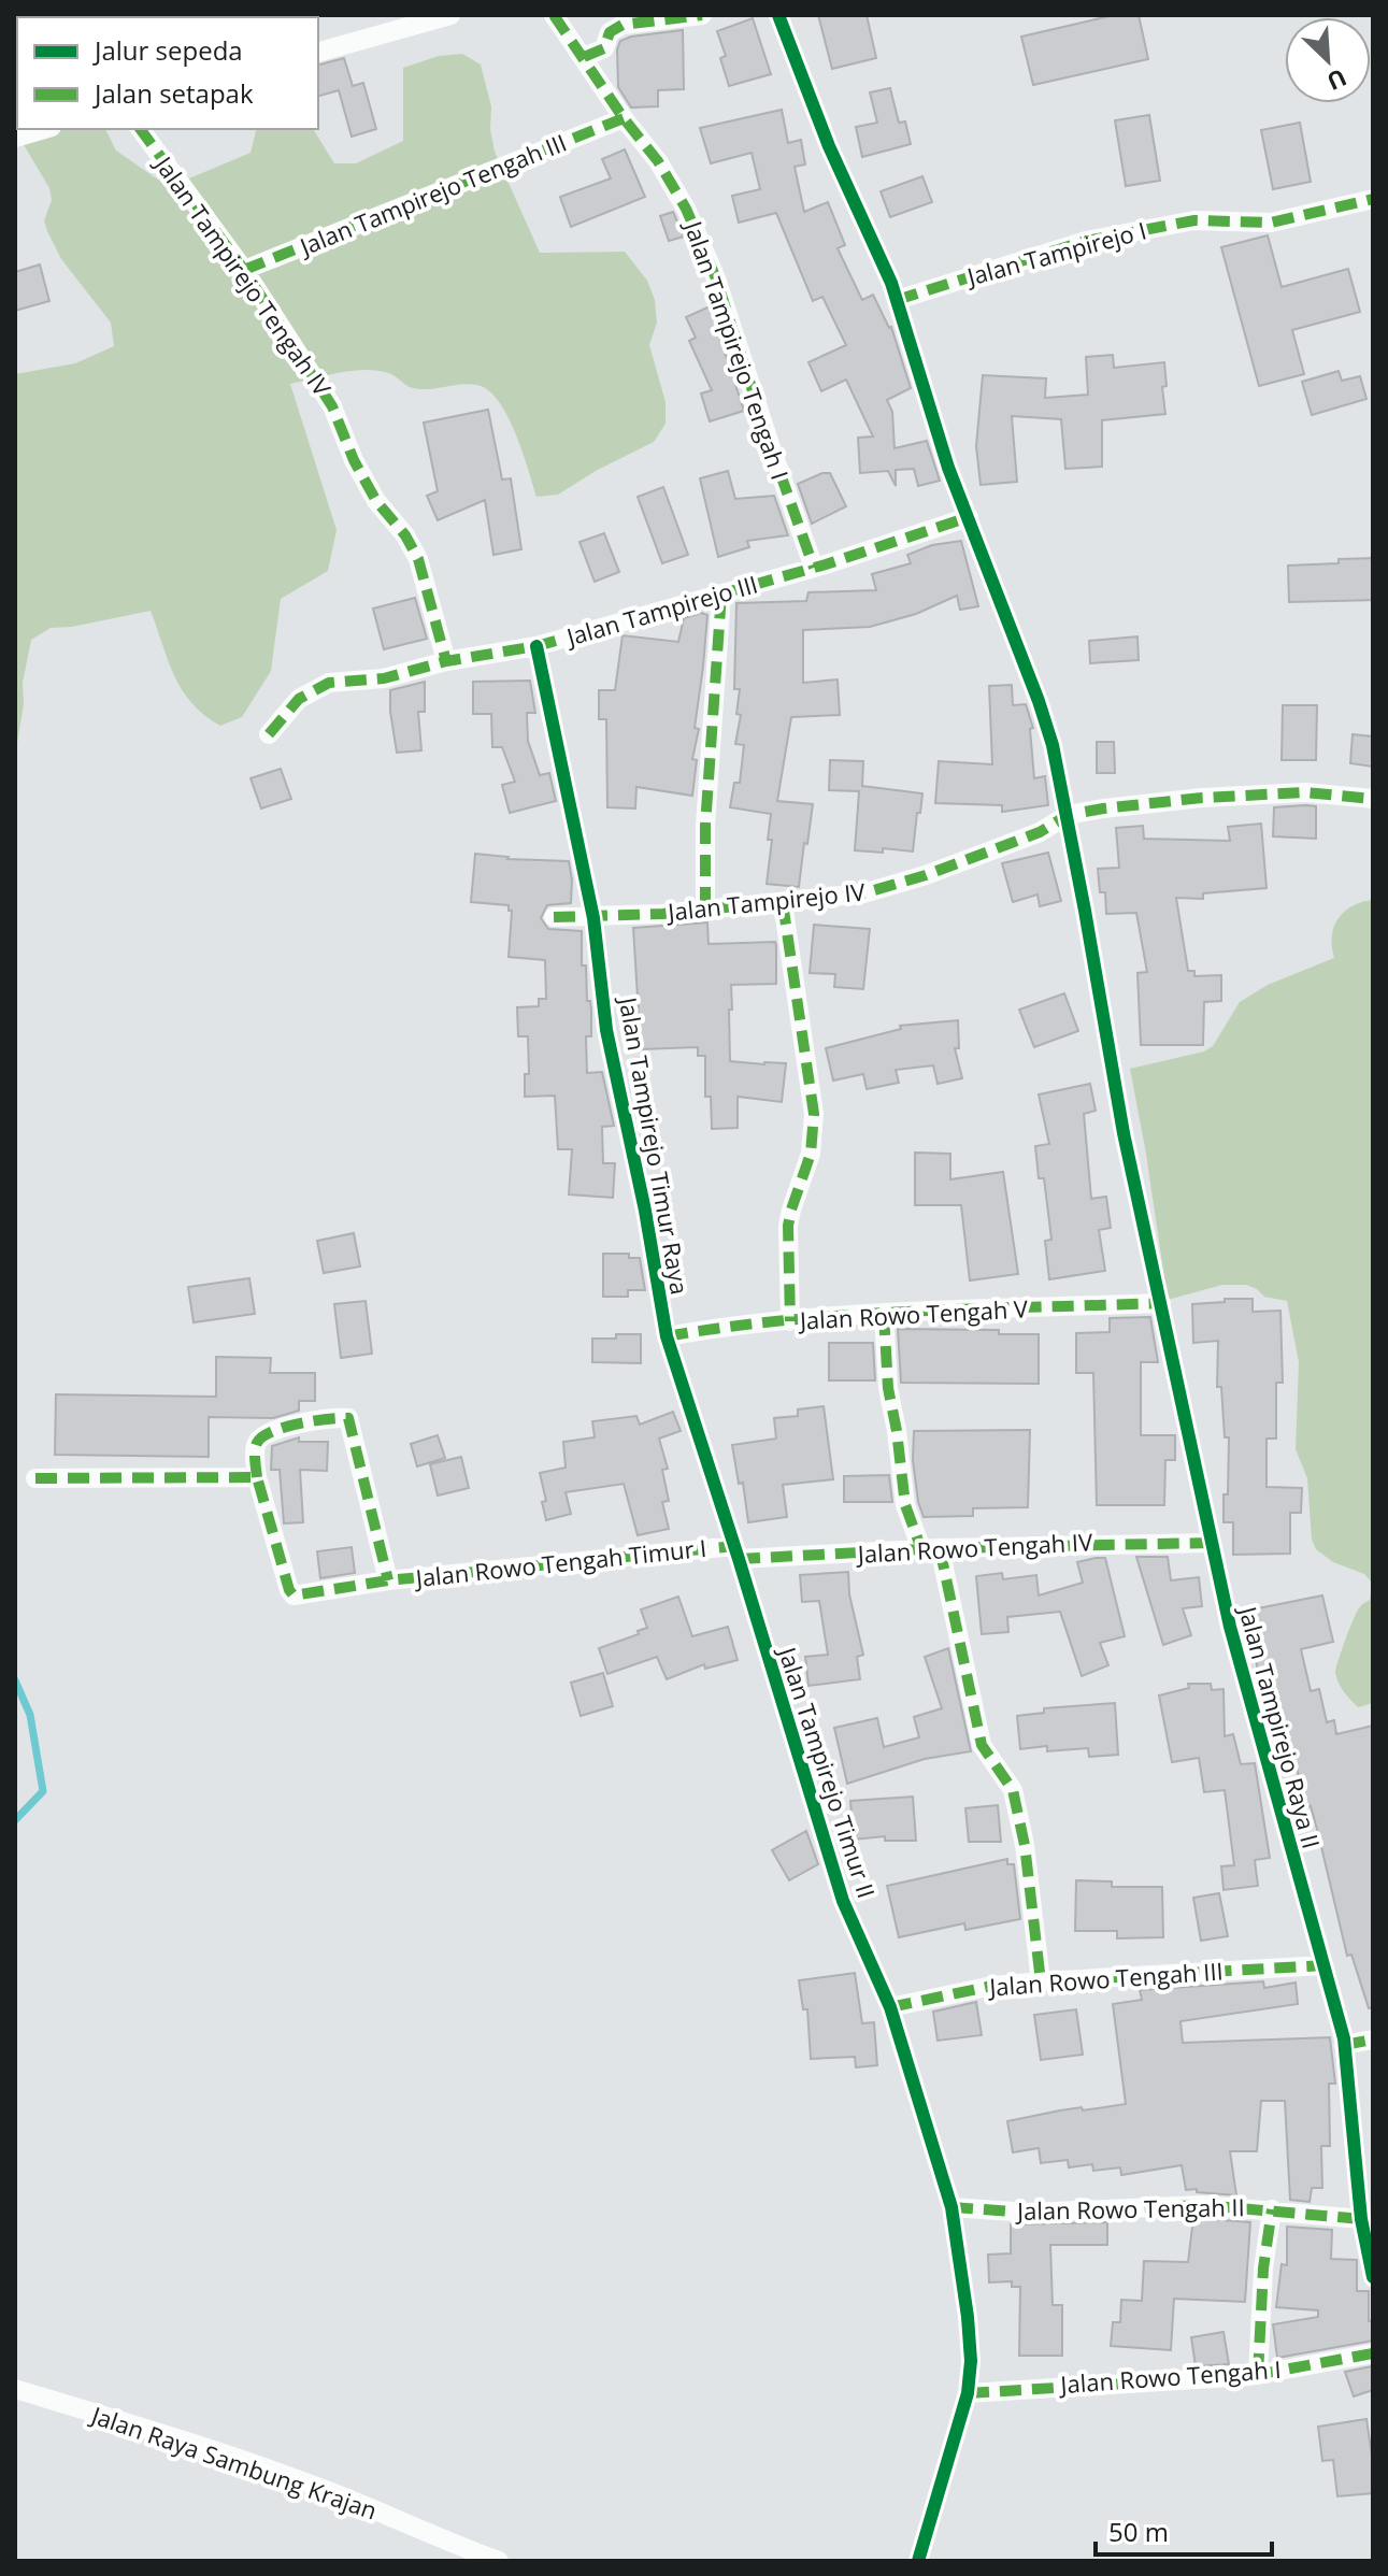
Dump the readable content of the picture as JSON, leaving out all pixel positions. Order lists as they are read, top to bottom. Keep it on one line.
{"streets":{"street":["Jalan Tampirejo Tengah III","Jalan Tampirejo I","Jalan Tampirejo Tengah IV","Jalan Tampirejo Tengah I","Jalan Tampirejo III","Jalan Tampirejo IV","Jalan Tampirejo Timur Raya","Jalan Rowo Tengah V","Jalan Rowo Tengah IV","Jalan Rowo Tengah Timur I","Jalan Tampirejo Raya II","Jalan Tampirejo Timur II","Jalan Rowo Tengah III","Jalan Rowo Tengah II","Jalan Rowo Tengah I","Jalan Raya Sambung Krajan"]},"crossings":[["Jalan Tampirejo Tengah III","Jalan Tampirejo Tengah IV"],["Jalan Tampirejo Tengah III","Jalan Tampirejo Tengah I"],["Jalan Tampirejo I","Jalan Tampirejo Raya II"],["Jalan Tampirejo Tengah IV","Jalan Tampirejo III"],["Jalan Tampirejo Tengah I","Jalan Tampirejo III"],["Jalan Tampirejo III","Jalan Tampirejo Timur Raya"],["Jalan Tampirejo III","Jalan Tampirejo Raya II"],["Jalan Tampirejo IV","Jalan Tampirejo Timur Raya"],["Jalan Tampirejo IV","Jalan Tampirejo Raya II"],["Jalan Tampirejo Timur Raya","Jalan Rowo Tengah V"],["Jalan Tampirejo Timur Raya","Jalan Rowo Tengah IV"],["Jalan Tampirejo Timur Raya","Jalan Rowo Tengah Timur I"],["Jalan Tampirejo Timur Raya","Jalan Tampirejo Timur II"],["Jalan Rowo Tengah V","Jalan Tampirejo Raya II"],["Jalan Rowo Tengah IV","Jalan Rowo Tengah Timur I"],["Jalan Rowo Tengah IV","Jalan Tampirejo Raya II"],["Jalan Rowo Tengah IV","Jalan Tampirejo Timur II"],["Jalan Rowo Tengah Timur I","Jalan Tampirejo Timur II"],["Jalan Tampirejo Raya II","Jalan Rowo Tengah III"],["Jalan Tampirejo Raya II","Jalan Rowo Tengah II"],["Jalan Tampirejo Timur II","Jalan Rowo Tengah III"],["Jalan Tampirejo Timur II","Jalan Rowo Tengah II"],["Jalan Tampirejo Timur II","Jalan Rowo Tengah I"]],"legend":["Jalur sepeda","Jalan setapak"],"scale_bar":"50 m","north":"bottom right"}
